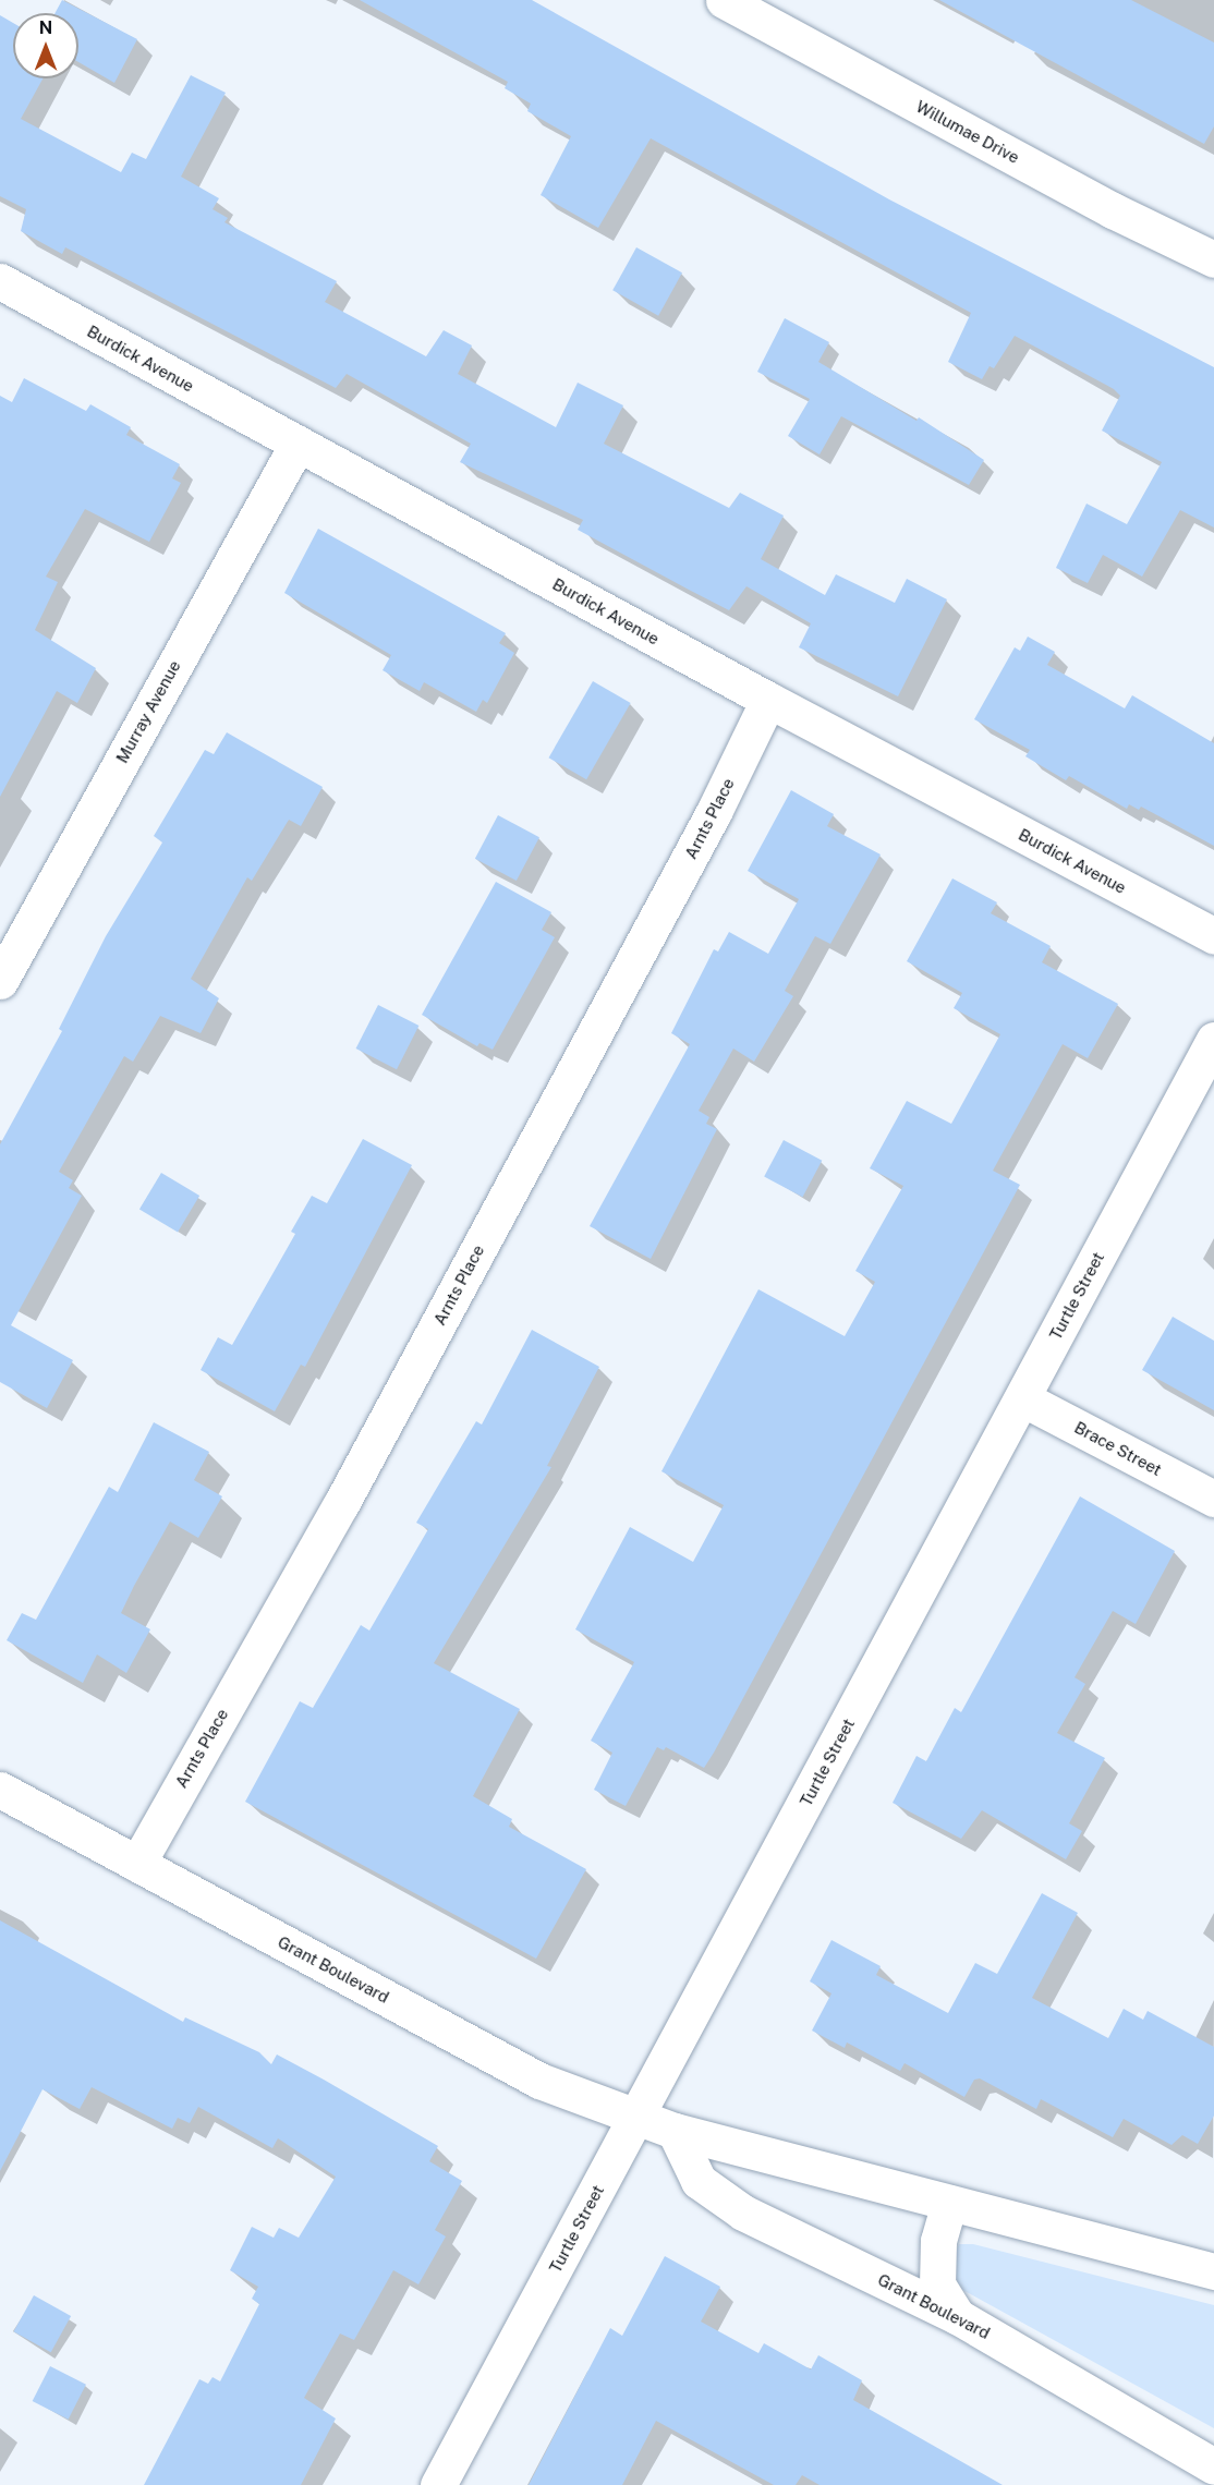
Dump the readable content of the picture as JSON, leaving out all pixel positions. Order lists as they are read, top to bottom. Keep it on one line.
{"streets":{"street":["Willumae Drive","Burdick Avenue","Murray Avenue","Arnts Place","Turtle Street","Brace Street","Grant Boulevard"]},"crossings":[["Burdick Avenue","Murray Avenue"],["Burdick Avenue","Arnts Place"],["Arnts Place","Grant Boulevard"],["Turtle Street","Brace Street"],["Turtle Street","Grant Boulevard"]],"north":"top"}
